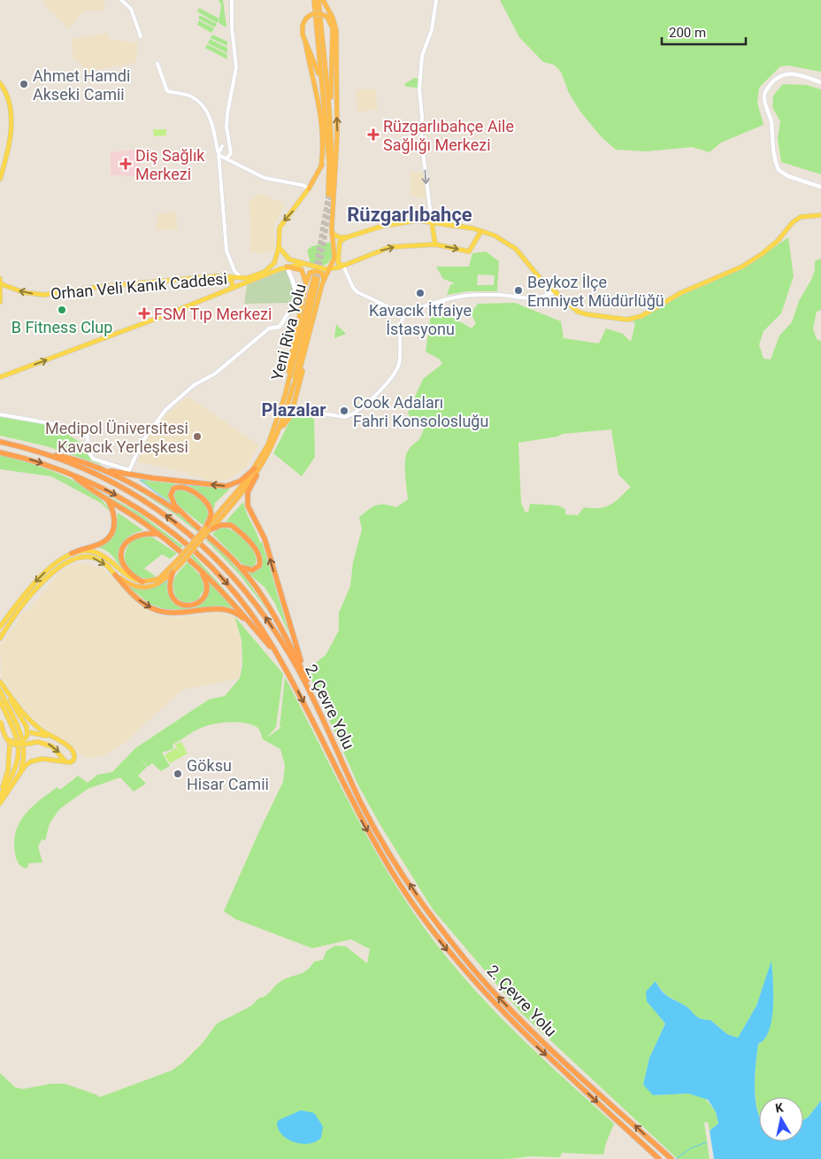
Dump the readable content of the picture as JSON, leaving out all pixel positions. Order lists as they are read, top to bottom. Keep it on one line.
{"streets":{"highway":["Yeni Riva Yolu","2. Çevre Yolu"],"main road":["Orhan Veli Kanık Caddesi"]},"districts":["Rüzgarlıbahçe","Plazalar"],"places":{"other":["Ahmet Hamdi Akseki Camii","Beykoz İlçe Emniyet Müdürlüğü","Kavacık İtfaiye İstasyonu","B Fitness Clup","Cook Adaları Fahri Konsolosluğu","Medipol Üniversitesi Kavacık Yerleşkesi","Göksu Hisar Camii"],"health":["Rüzgarlıbahçe Aile Sağlığı Merkezi","Diş Sağlık Merkezi","FSM Tıp Merkezi"]},"scale_bar":"200 m","north":"top"}
